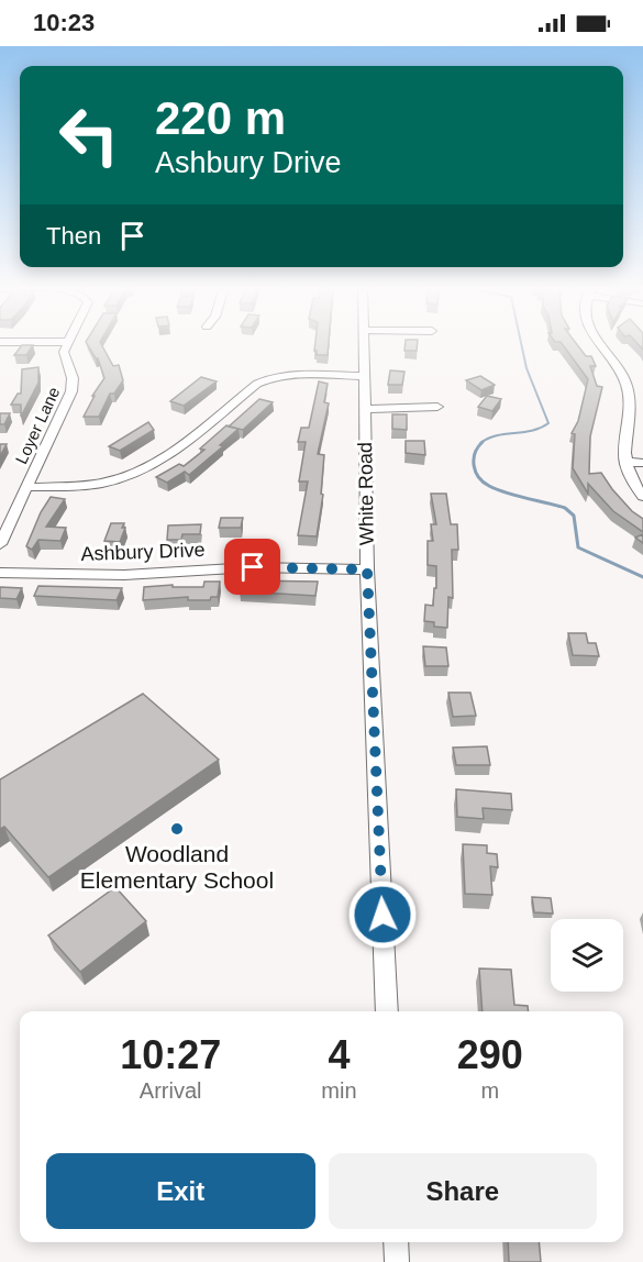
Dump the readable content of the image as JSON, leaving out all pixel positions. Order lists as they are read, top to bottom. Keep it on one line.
{"streets":{"street":["Loyer Lane","White Road","Ashbury Drive"]},"crossings":[["White Road","Ashbury Drive"]],"places":["Woodland Elementary School"],"page":{"status":"10:23","turn":["220 m","Ashbury Drive"],"then":"Then","eta":["10:27","Arrival","4","min","290","m"],"buttons":["Exit","Share"]}}
